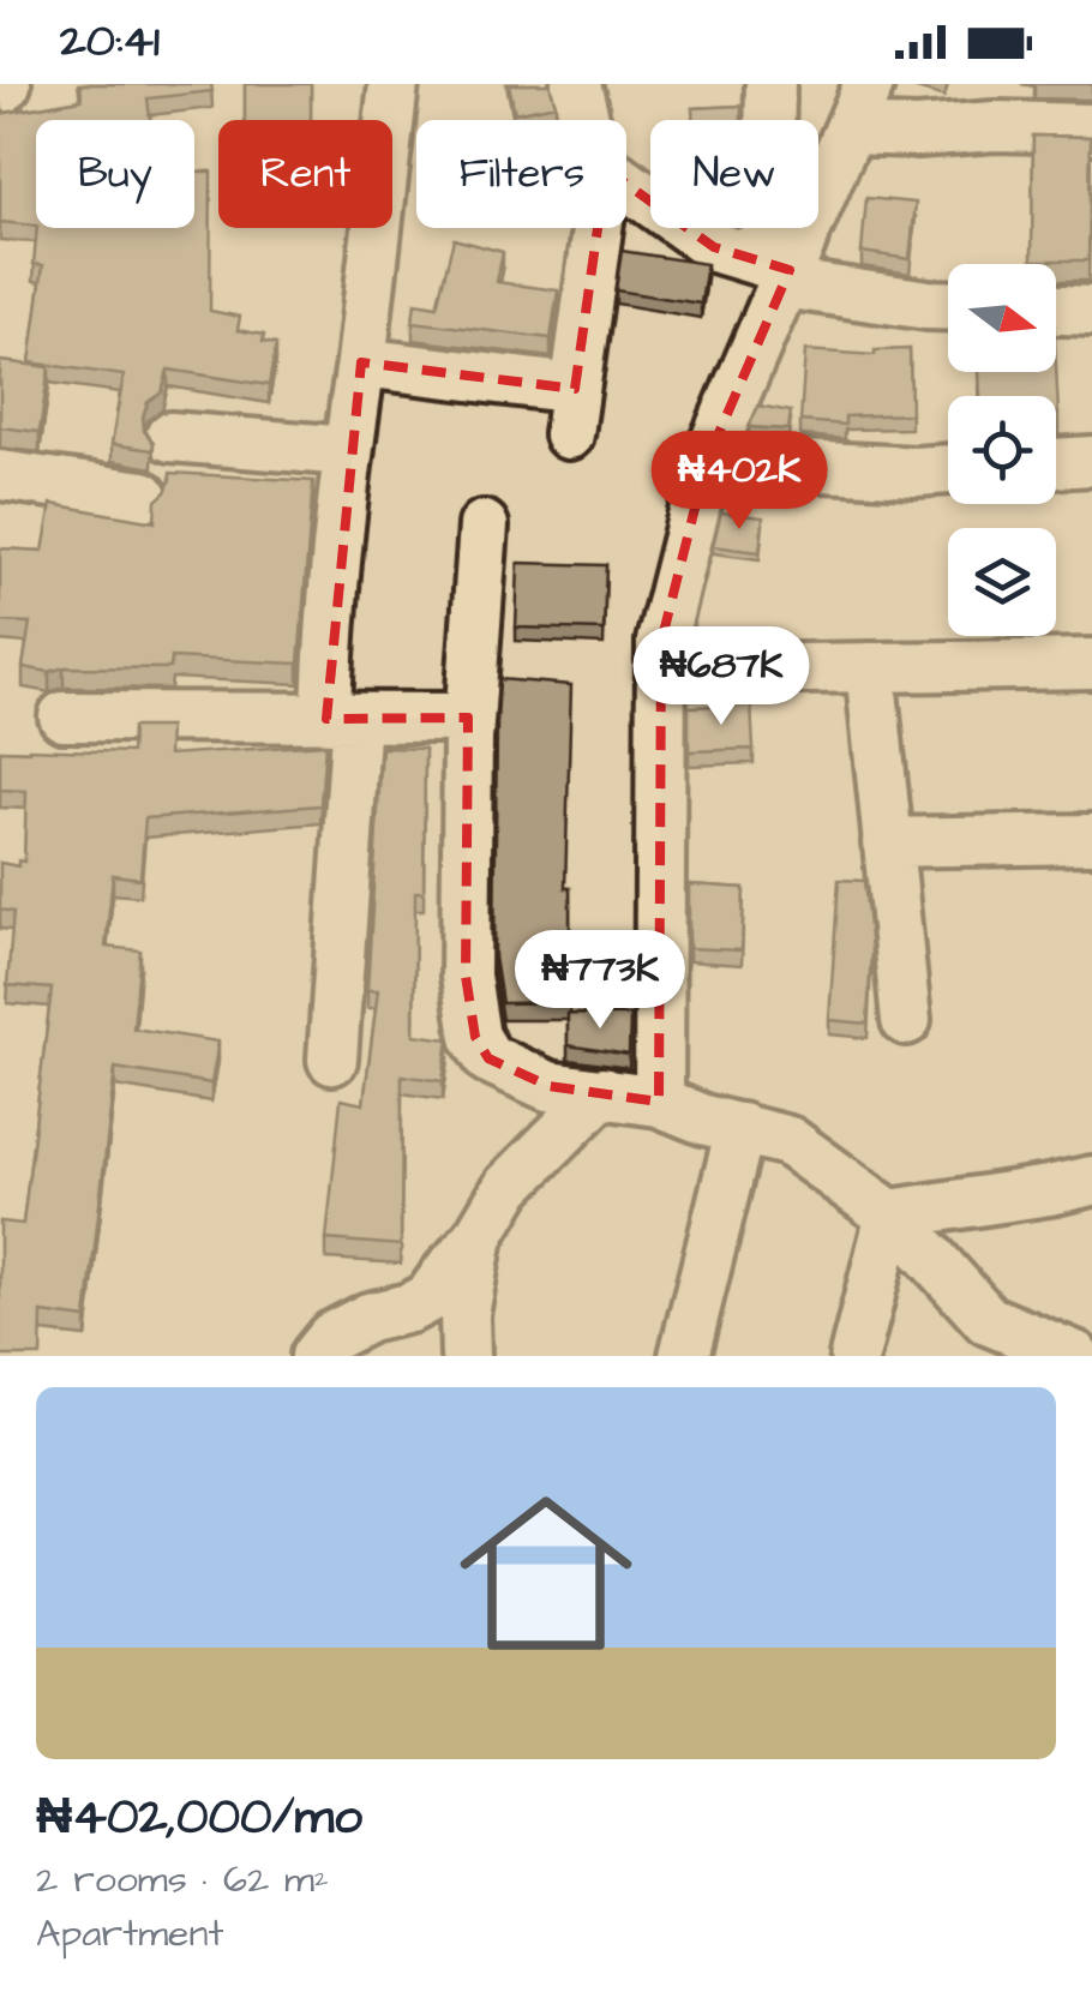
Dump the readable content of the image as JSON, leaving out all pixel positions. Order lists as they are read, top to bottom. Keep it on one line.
{"north":"right","page":{"status":"20:41","chip":["Buy","Rent","Filters","New"],"price":["₦402K","₦687K","₦773K"],"list":[{"name":"₦402,000/mo","note":"2 rooms · 62 m² · Apartment"}]}}
